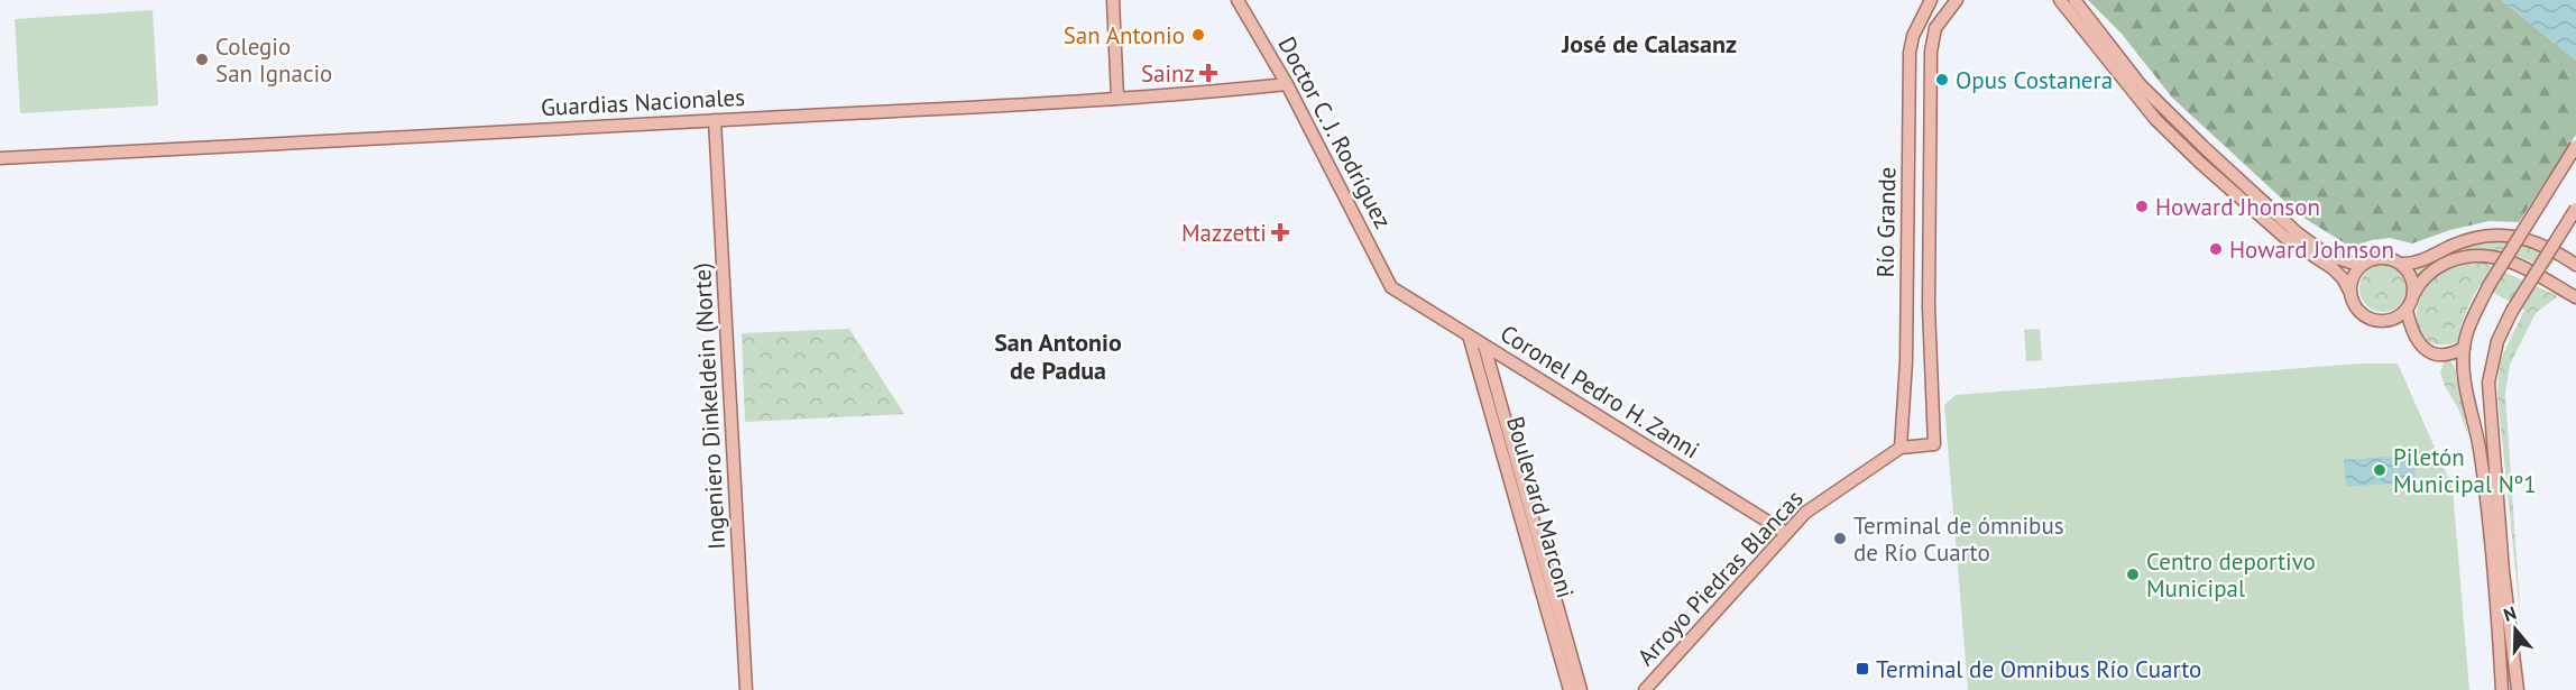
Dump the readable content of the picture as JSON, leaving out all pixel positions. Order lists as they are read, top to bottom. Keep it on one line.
{"streets":{"main road":["Guardias Nacionales","Doctor C. J. Rodríguez","Río Grande","Coronel Pedro H. Zanni","Ingeniero Dinkeldein (Norte)","Boulevard Marconi","Arroyo Piedras Blancas"]},"crossings":[["Guardias Nacionales","Doctor C. J. Rodríguez"],["Guardias Nacionales","Ingeniero Dinkeldein (Norte)"],["Doctor C. J. Rodríguez","Coronel Pedro H. Zanni"],["Río Grande","Arroyo Piedras Blancas"],["Coronel Pedro H. Zanni","Boulevard Marconi"],["Coronel Pedro H. Zanni","Arroyo Piedras Blancas"]],"districts":["José de Calasanz","San Antonio de Padua"],"places":{"other":["San Antonio","Colegio San Ignacio","Opus Costanera","Howard Jhonson","Howard Johnson","Piletón Municipal Nº1","Terminal de ómnibus de Río Cuarto","Centro deportivo Municipal"],"health":["Sainz","Mazzetti"],"transit":["Terminal de Omnibus Río Cuarto"]},"north":"top"}
